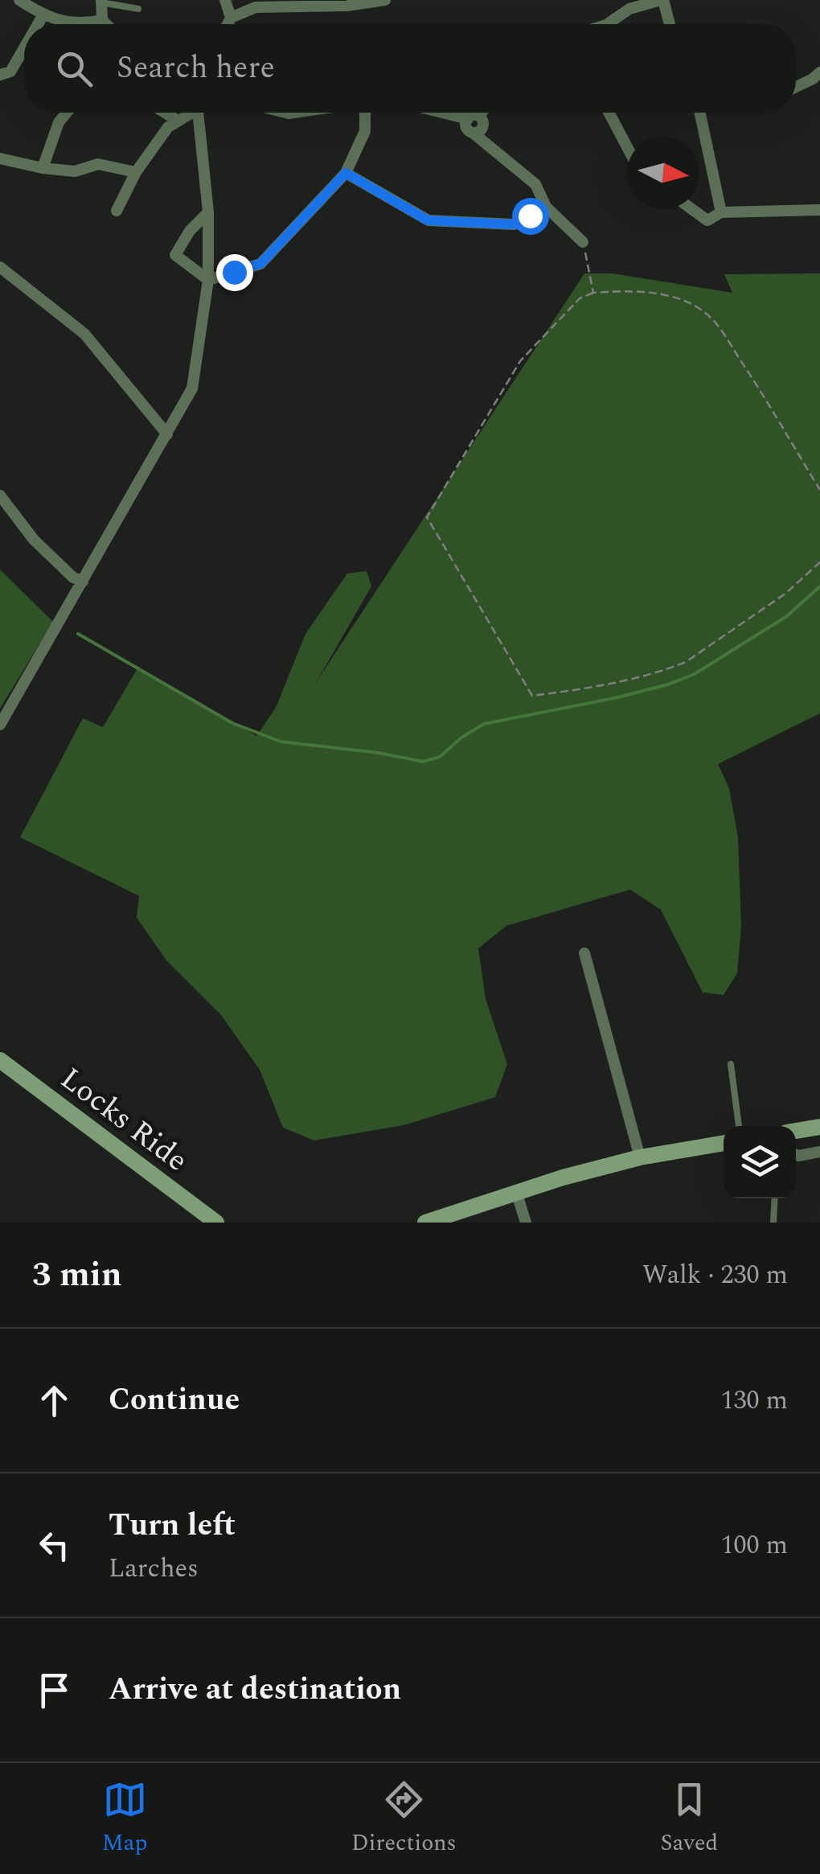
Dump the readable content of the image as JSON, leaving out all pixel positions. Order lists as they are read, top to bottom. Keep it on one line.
{"streets":{"main road":["Locks Ride"]},"north":"right","page":{"search":"Search here","heading":["3 min","Walk · 230 m"],"list":[["Continue","130 m"],["Turn left","Larches","100 m"],"Arrive at destination"],"nav":["Map","Directions","Saved"]}}
